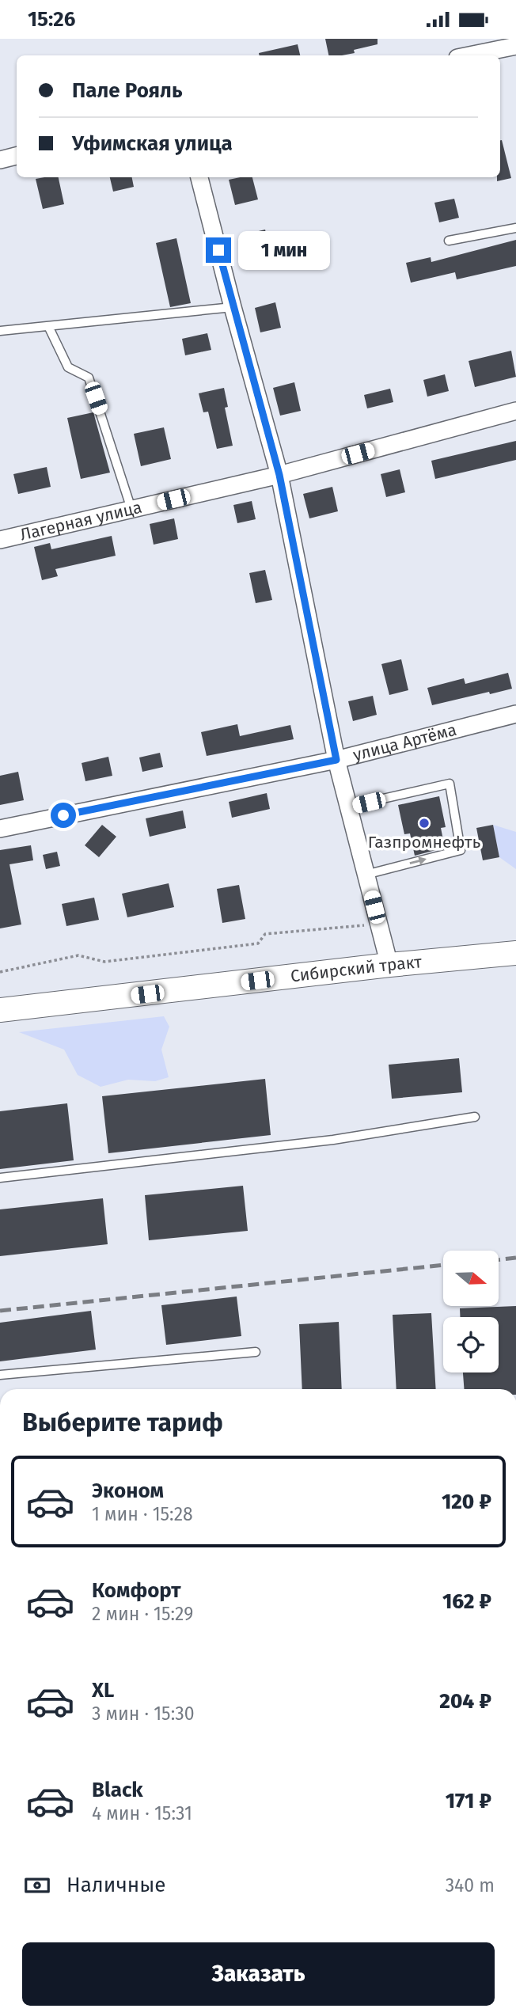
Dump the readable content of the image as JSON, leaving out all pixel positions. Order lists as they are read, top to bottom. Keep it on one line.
{"streets":{"main road":["Сибирский тракт"],"street":["Лагерная улица","улица Артёма"]},"places":["Газпромнефть"],"north":"right","page":{"status":"15:26","banner":["Пале Рояль","Уфимская улица"],"bubble":"1 мин","heading":"Выберите тариф","list":[{"name":"Эконом","note":"1 мин · 15:28","value":"120 ₽"},{"name":"Комфорт","note":"2 мин · 15:29","value":"162 ₽"},{"name":"XL","note":"3 мин · 15:30","value":"204 ₽"},{"name":"Black","note":"4 мин · 15:31","value":"171 ₽"}],"pay":["Наличные","340 m"],"buttons":"Заказать"}}
